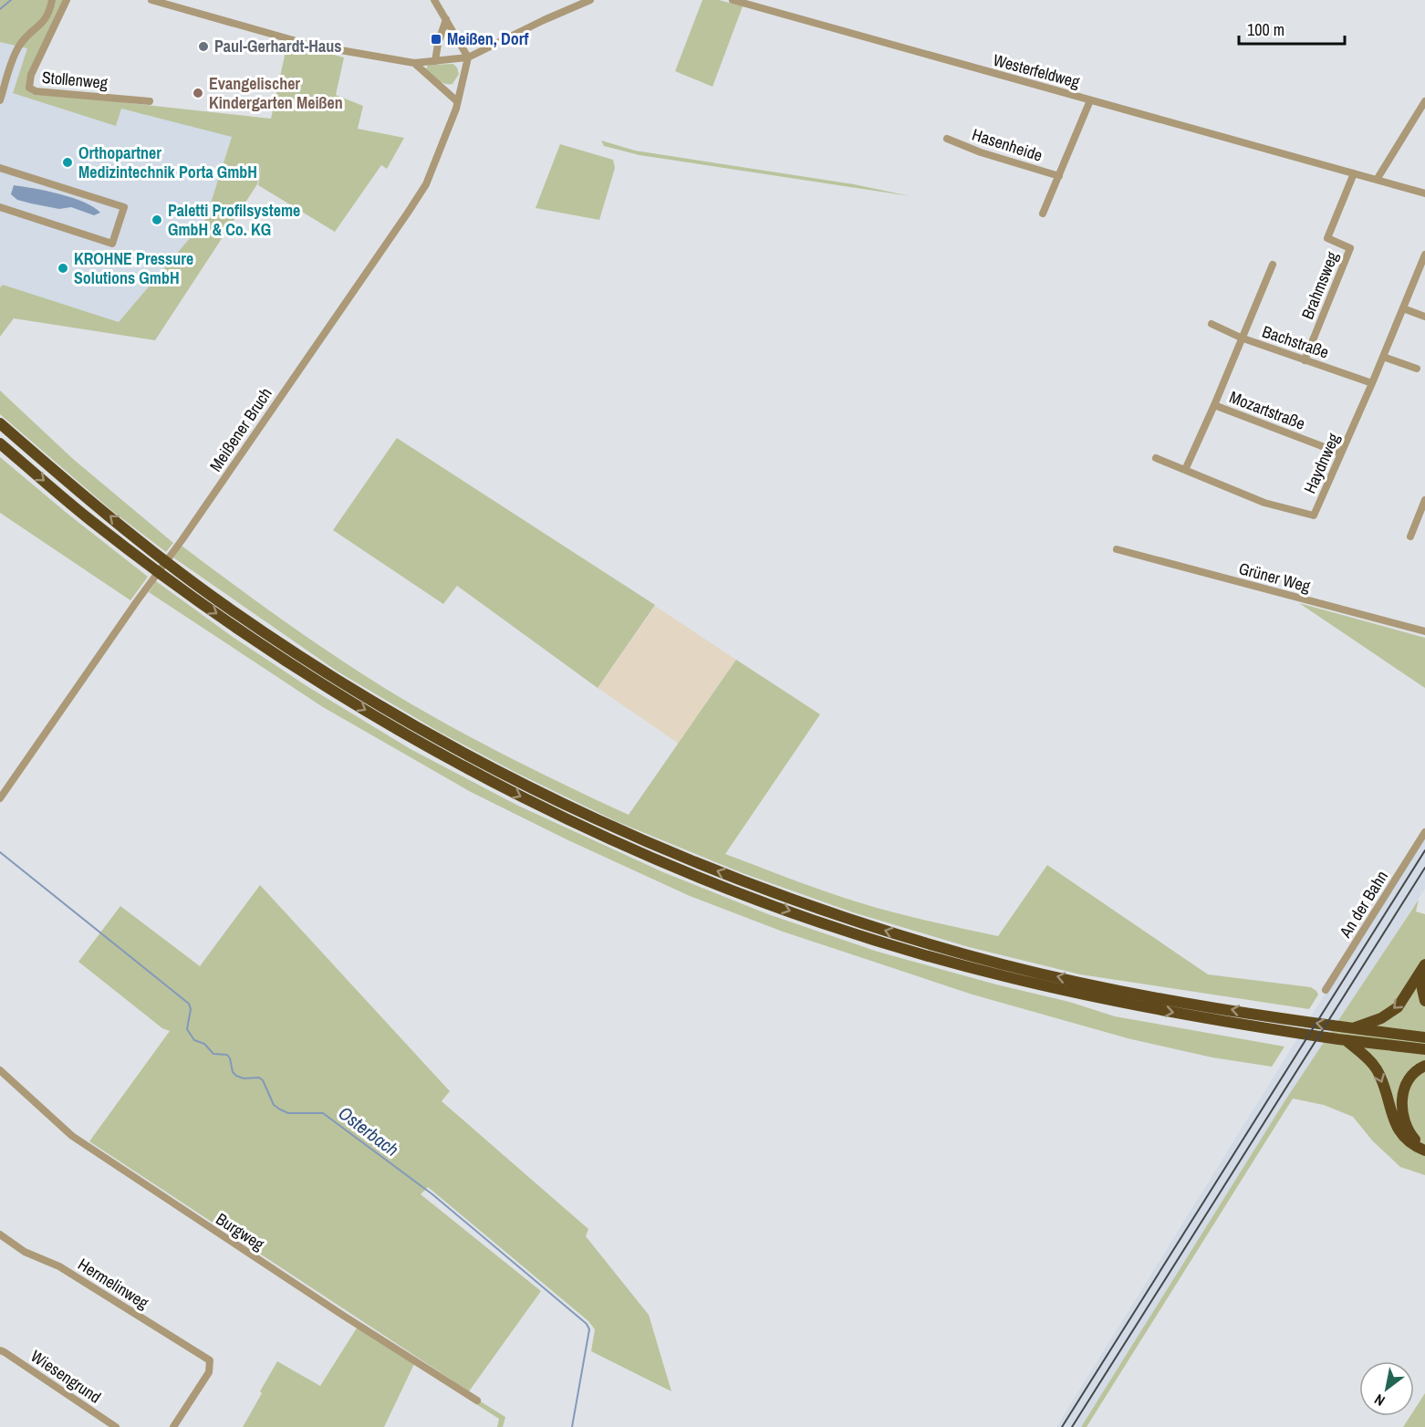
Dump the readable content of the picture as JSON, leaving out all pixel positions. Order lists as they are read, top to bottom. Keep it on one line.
{"streets":{"street":["Westerfeldweg","Stollenweg","Hasenheide","Brahmsweg","Bachstraße","Mozartstraße","Meißener Bruch","Haydnweg","Grüner Weg","An der Bahn","Burgweg","Hermelinweg","Wiesengrund"]},"crossings":[["Westerfeldweg","Hasenheide"],["Westerfeldweg","Brahmsweg"],["Brahmsweg","Bachstraße"],["Bachstraße","Haydnweg"],["Mozartstraße","Haydnweg"]],"water":["Osterbach"],"places":{"transit":["Meißen, Dorf"],"other":["Paul-Gerhardt-Haus","Evangelischer Kindergarten Meißen","Orthopartner Medizintechnik Porta GmbH","Paletti Profilsysteme GmbH & Co. KG","KROHNE Pressure Solutions GmbH"]},"scale_bar":"100 m","north":"bottom left"}
